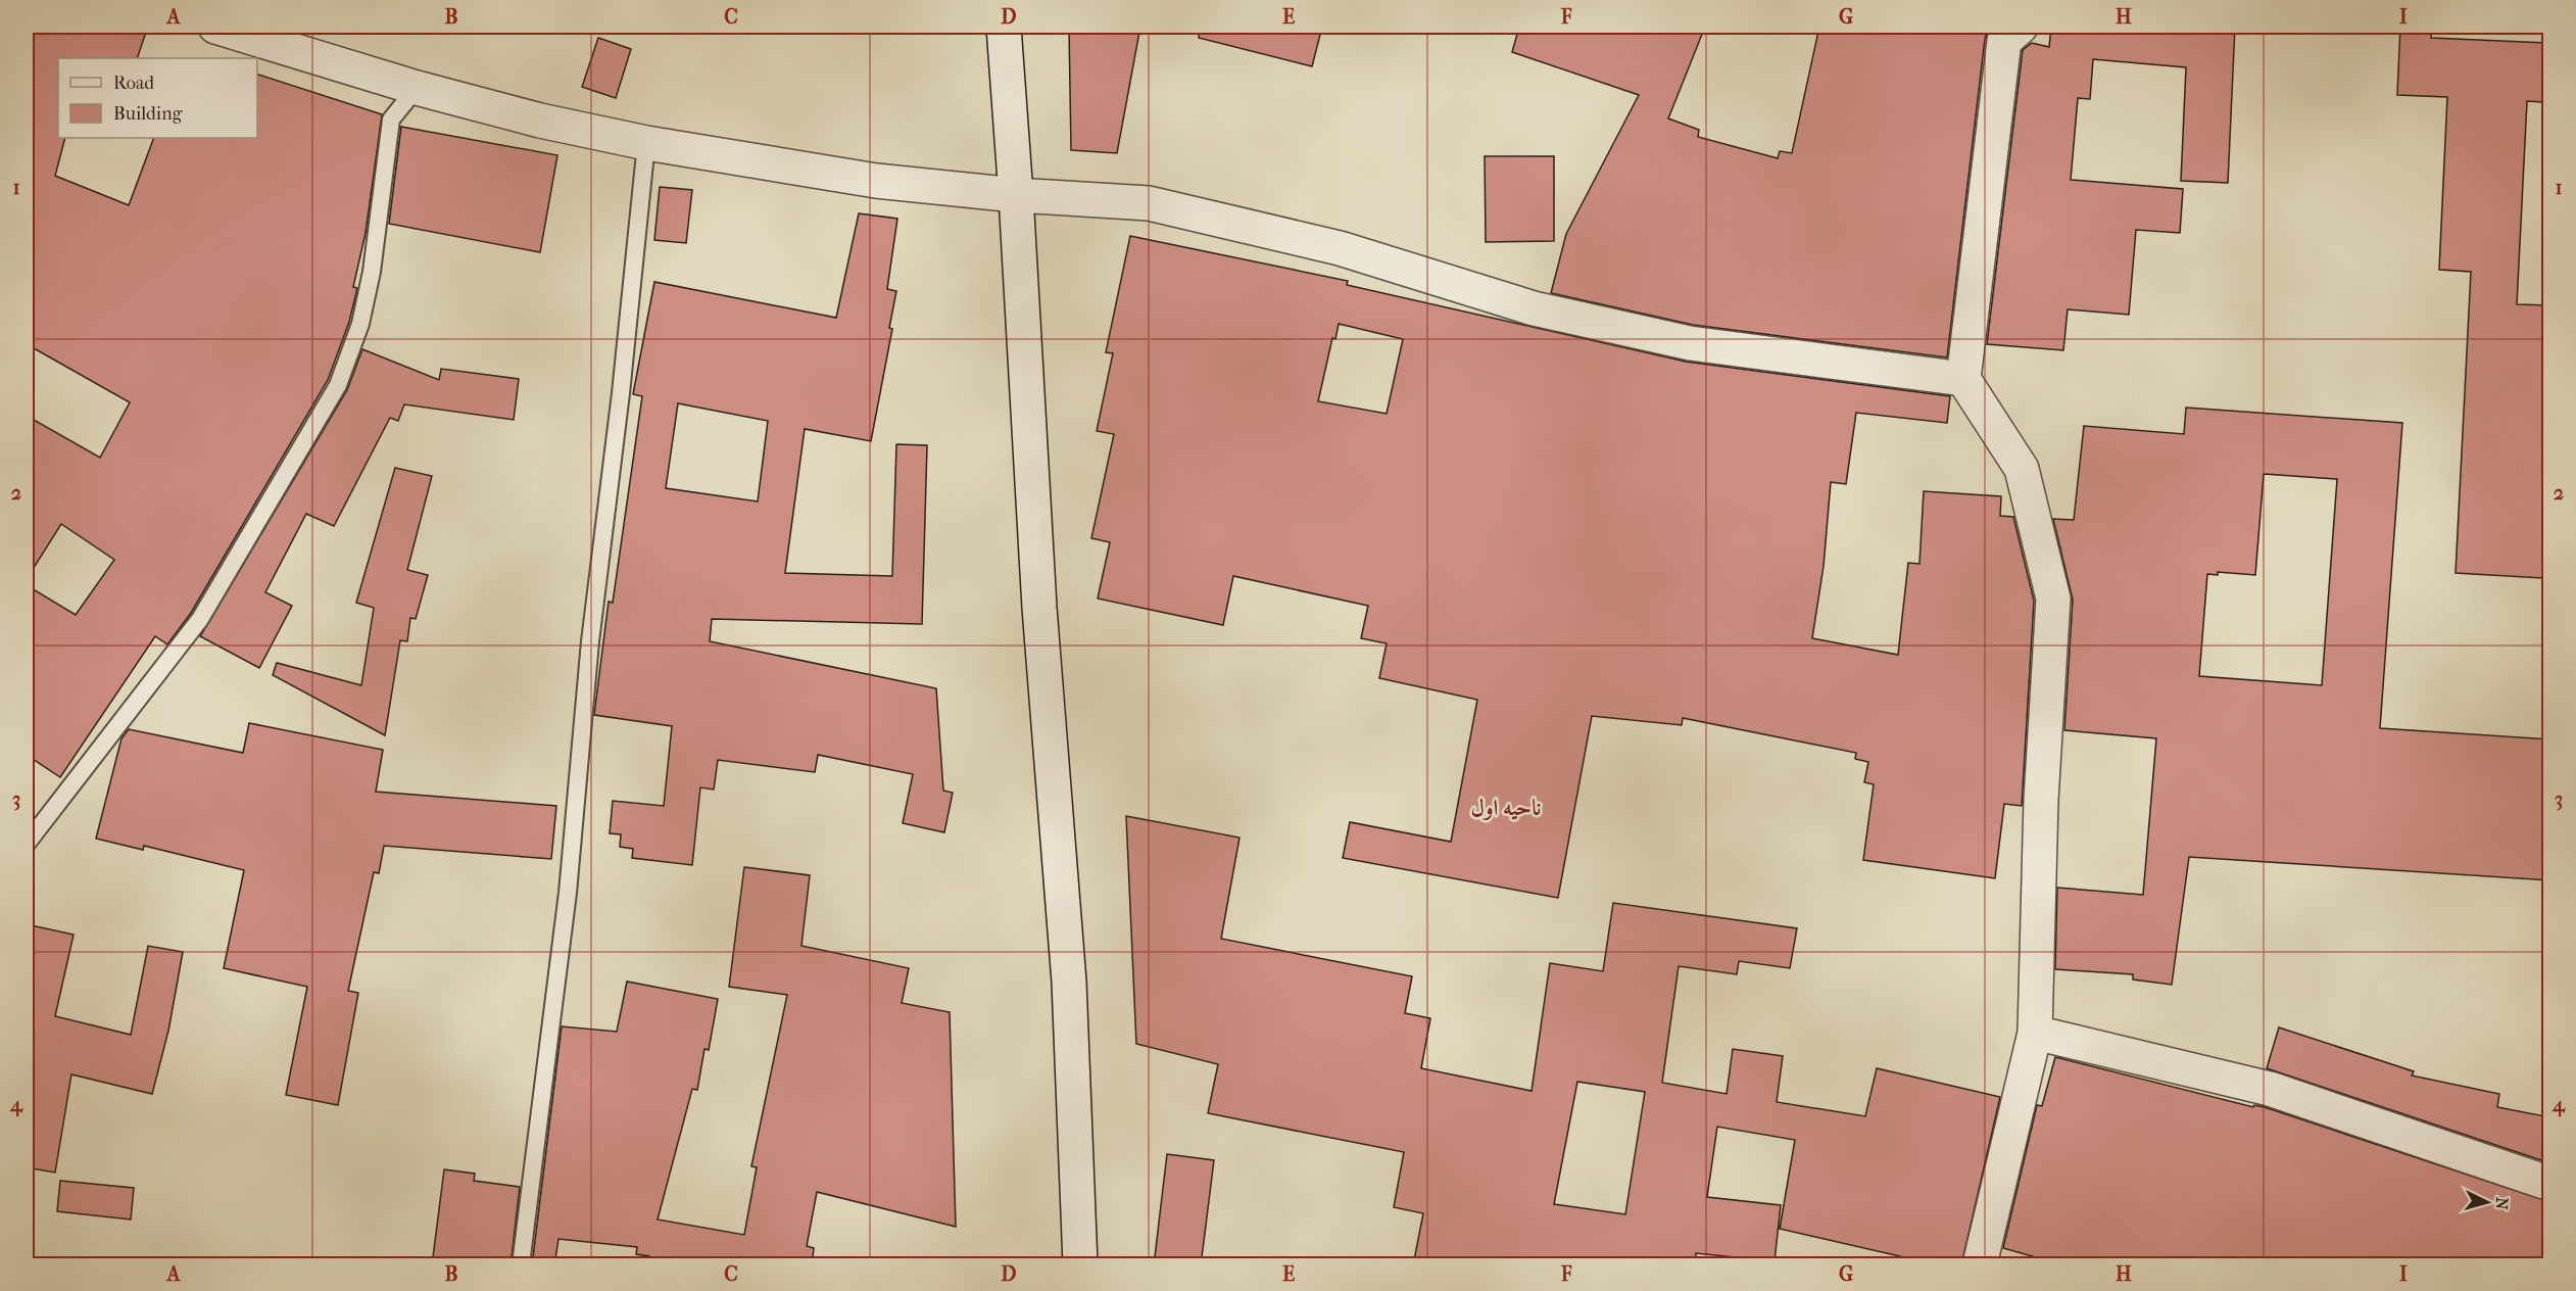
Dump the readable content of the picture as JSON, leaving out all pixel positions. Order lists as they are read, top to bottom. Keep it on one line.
{"districts":["ناحیه اول"],"legend":["Road","Building"],"north":"right","grid":{"columns":["A","B","C","D","E","F","G","H","I"],"rows":["1","2","3","4"]}}
